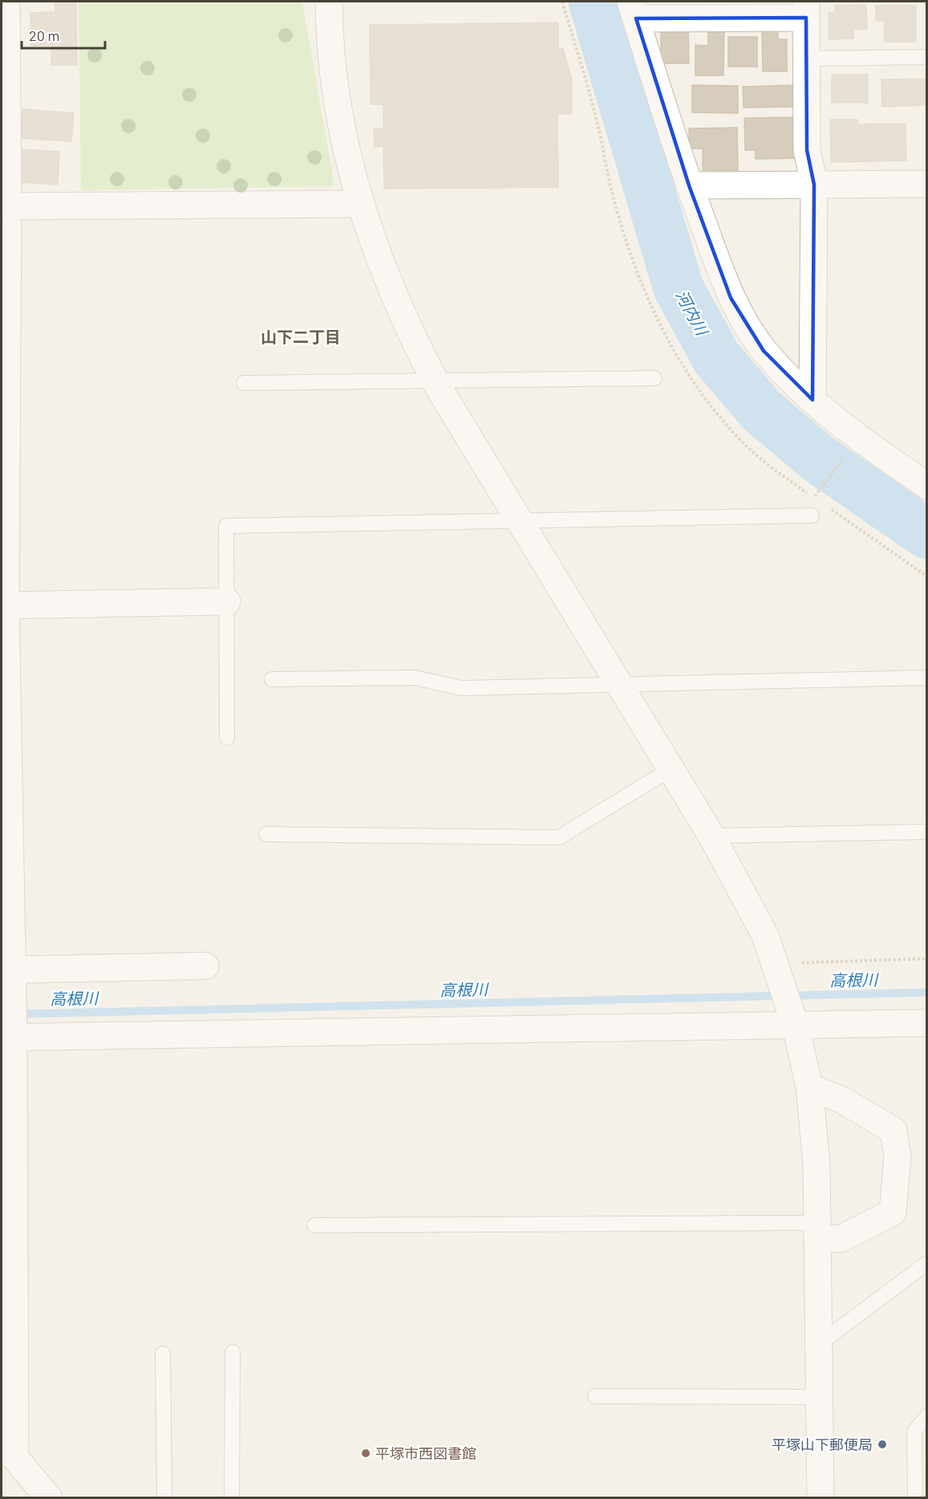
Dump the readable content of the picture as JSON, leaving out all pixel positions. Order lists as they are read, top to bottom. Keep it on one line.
{"districts":["山下二丁目"],"water":["河内川","高根川"],"places":["平塚山下郵便局","平塚市西図書館"],"scale_bar":"20 m"}
